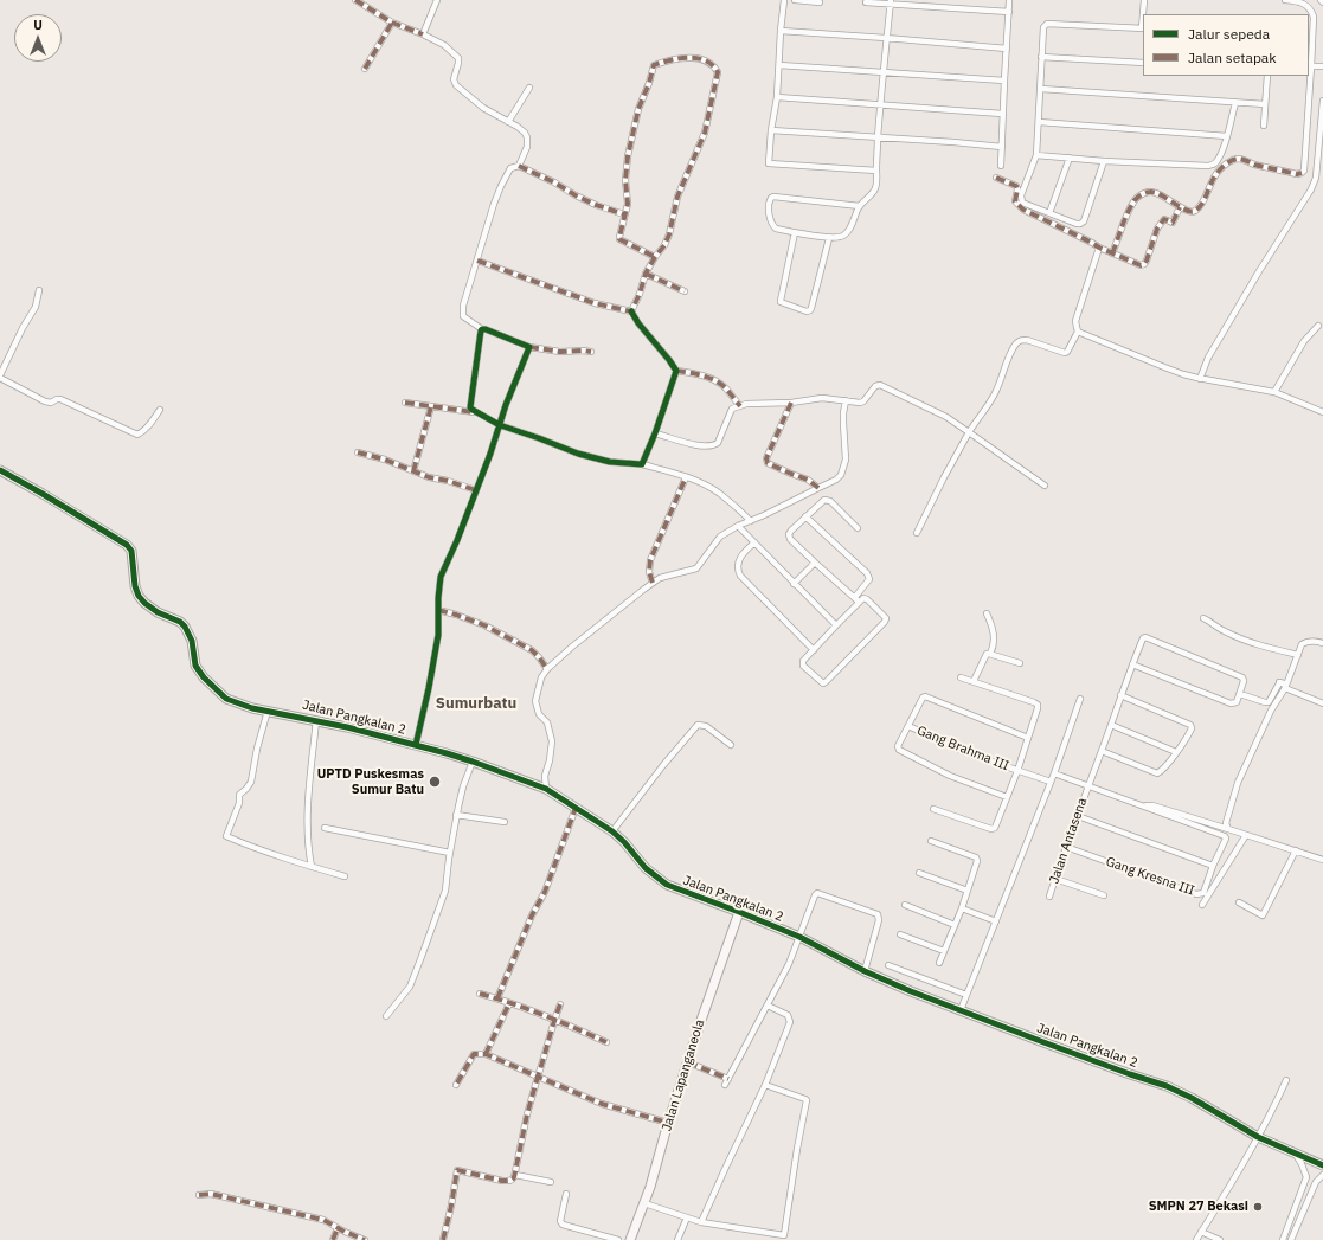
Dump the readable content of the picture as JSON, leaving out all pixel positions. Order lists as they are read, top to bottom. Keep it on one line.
{"streets":{"street":["Jalan Pangkalan 2","Gang Brahma III","Jalan Antasena","Gang Kresna III","Jalan Lapanganeola"]},"crossings":[["Jalan Pangkalan 2","Jalan Lapanganeola"],["Jalan Antasena","Gang Kresna III"]],"districts":["Sumurbatu"],"places":["UPTD Puskesmas Sumur Batu","SMPN 27 Bekasi"],"legend":["Jalur sepeda","Jalan setapak"],"north":"top"}
